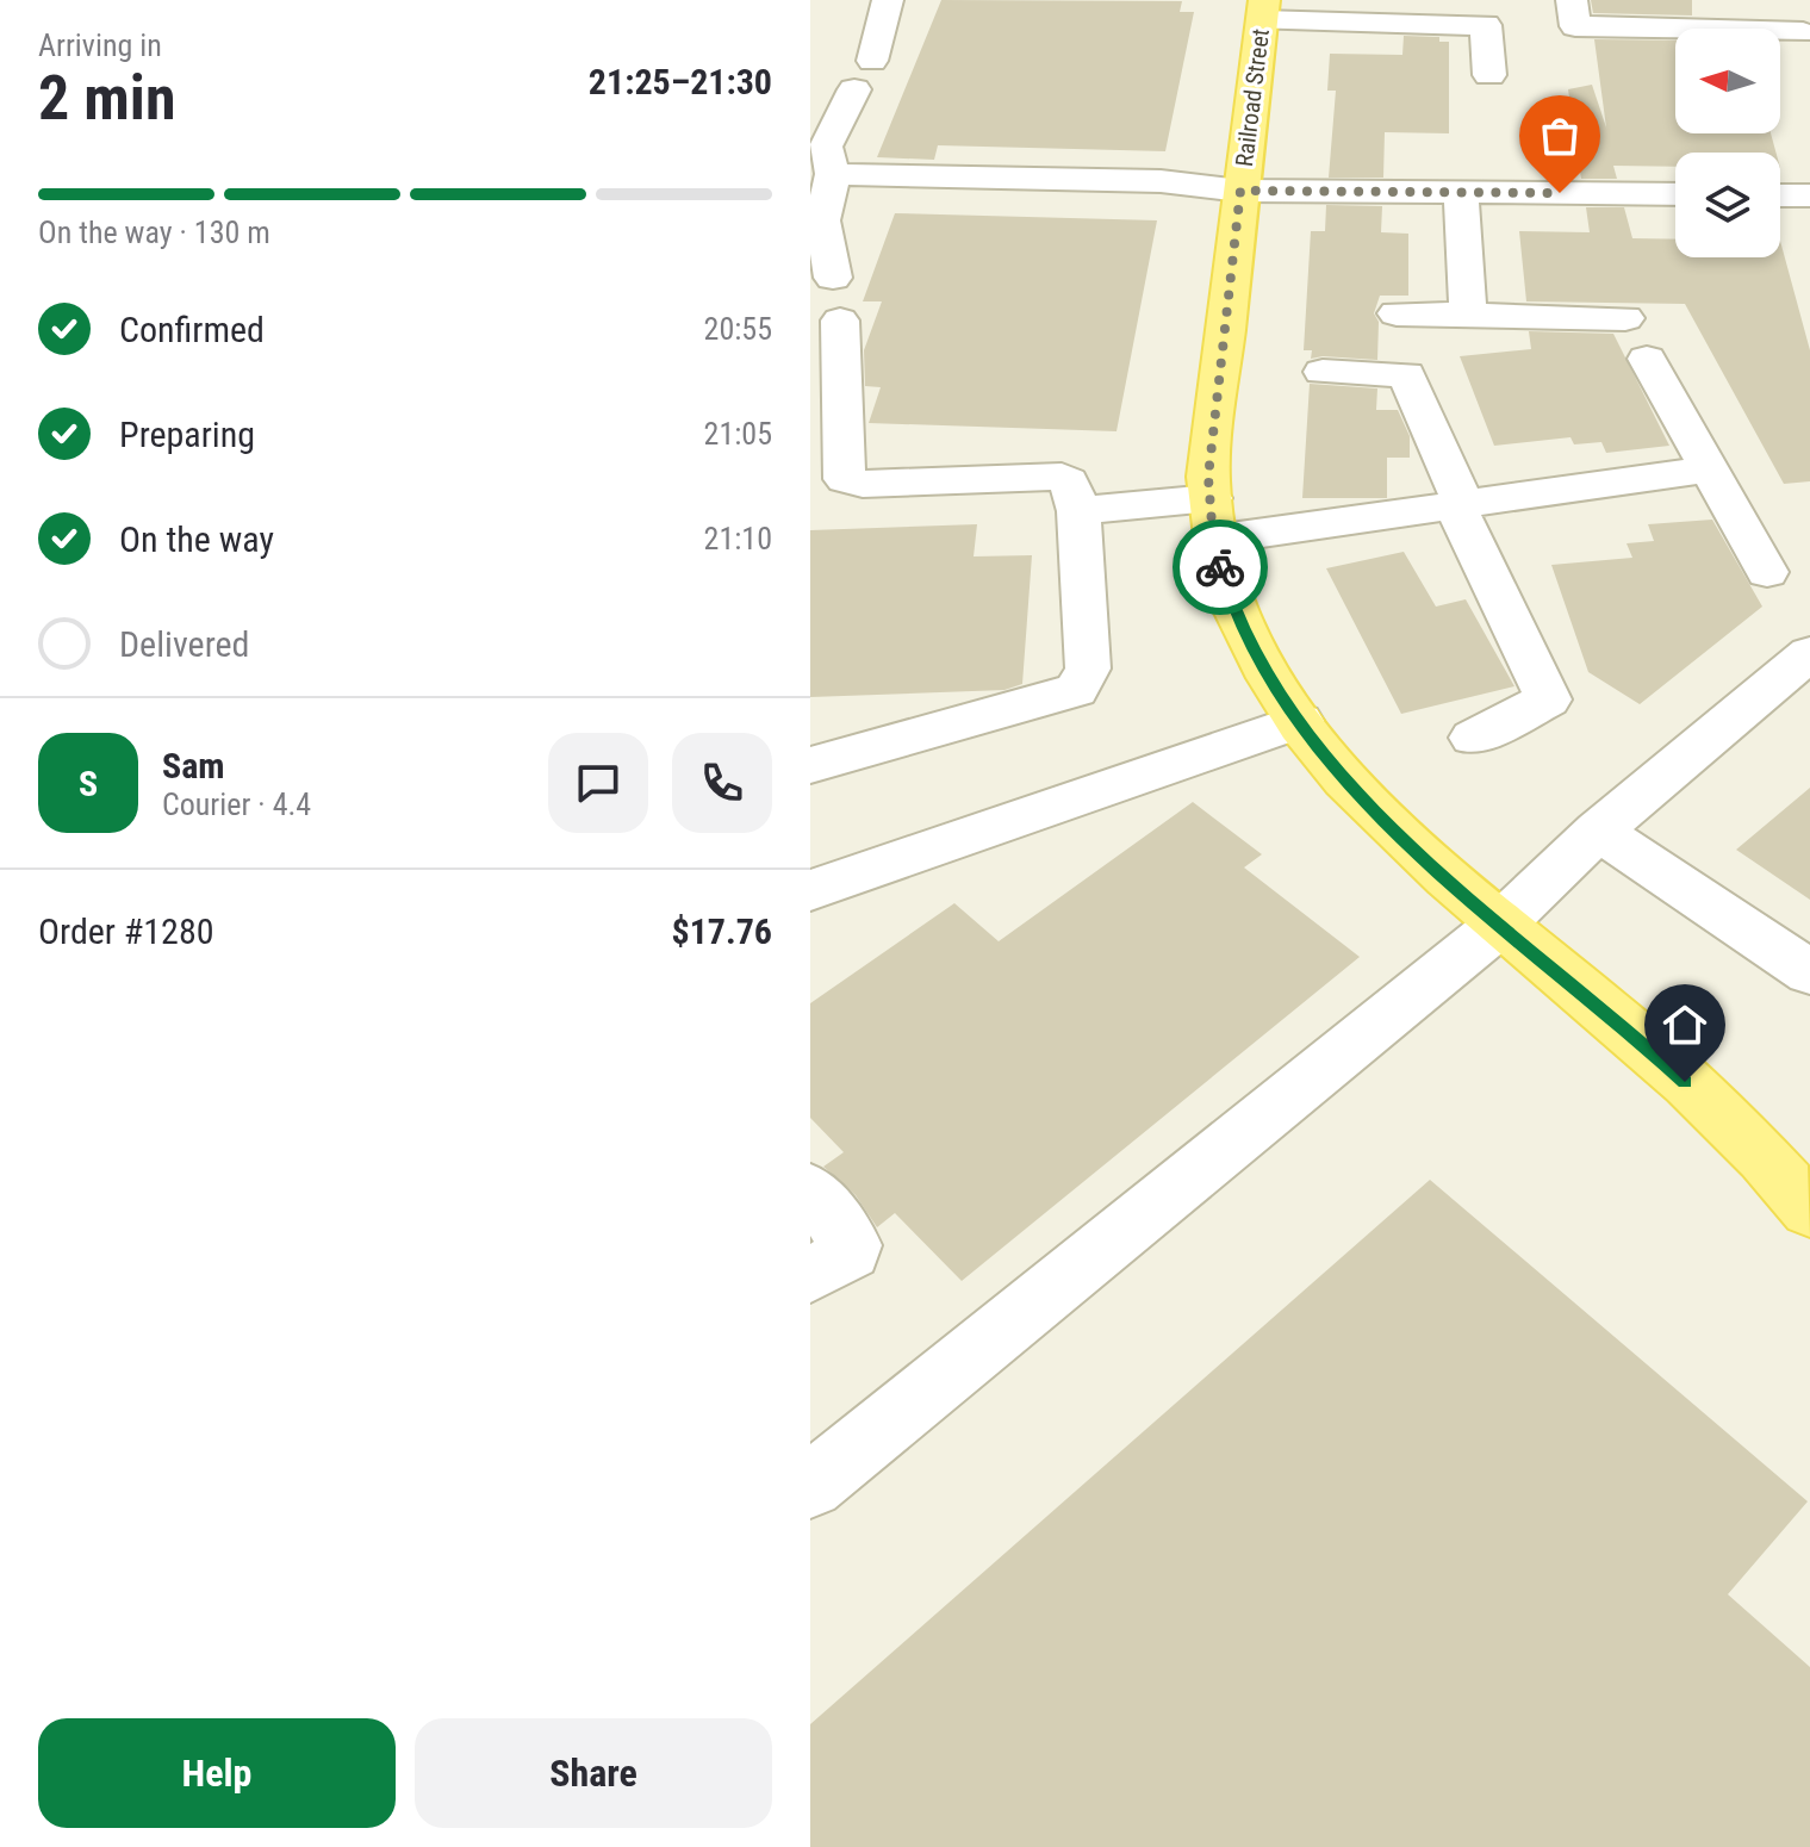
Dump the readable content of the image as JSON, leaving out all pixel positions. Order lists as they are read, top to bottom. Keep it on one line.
{"streets":{"main road":["Railroad Street"]},"north":"left","page":{"heading":["2 min","Arriving in","21:25–21:30"],"panel":["Sam","Courier · 4.4","Order #1280","$17.76"],"bar":"On the way · 130 m","list":[["Confirmed","20:55"],["Preparing","21:05"],["On the way","21:10"],"Delivered"],"round":"S","buttons":["Help","Share"]}}
